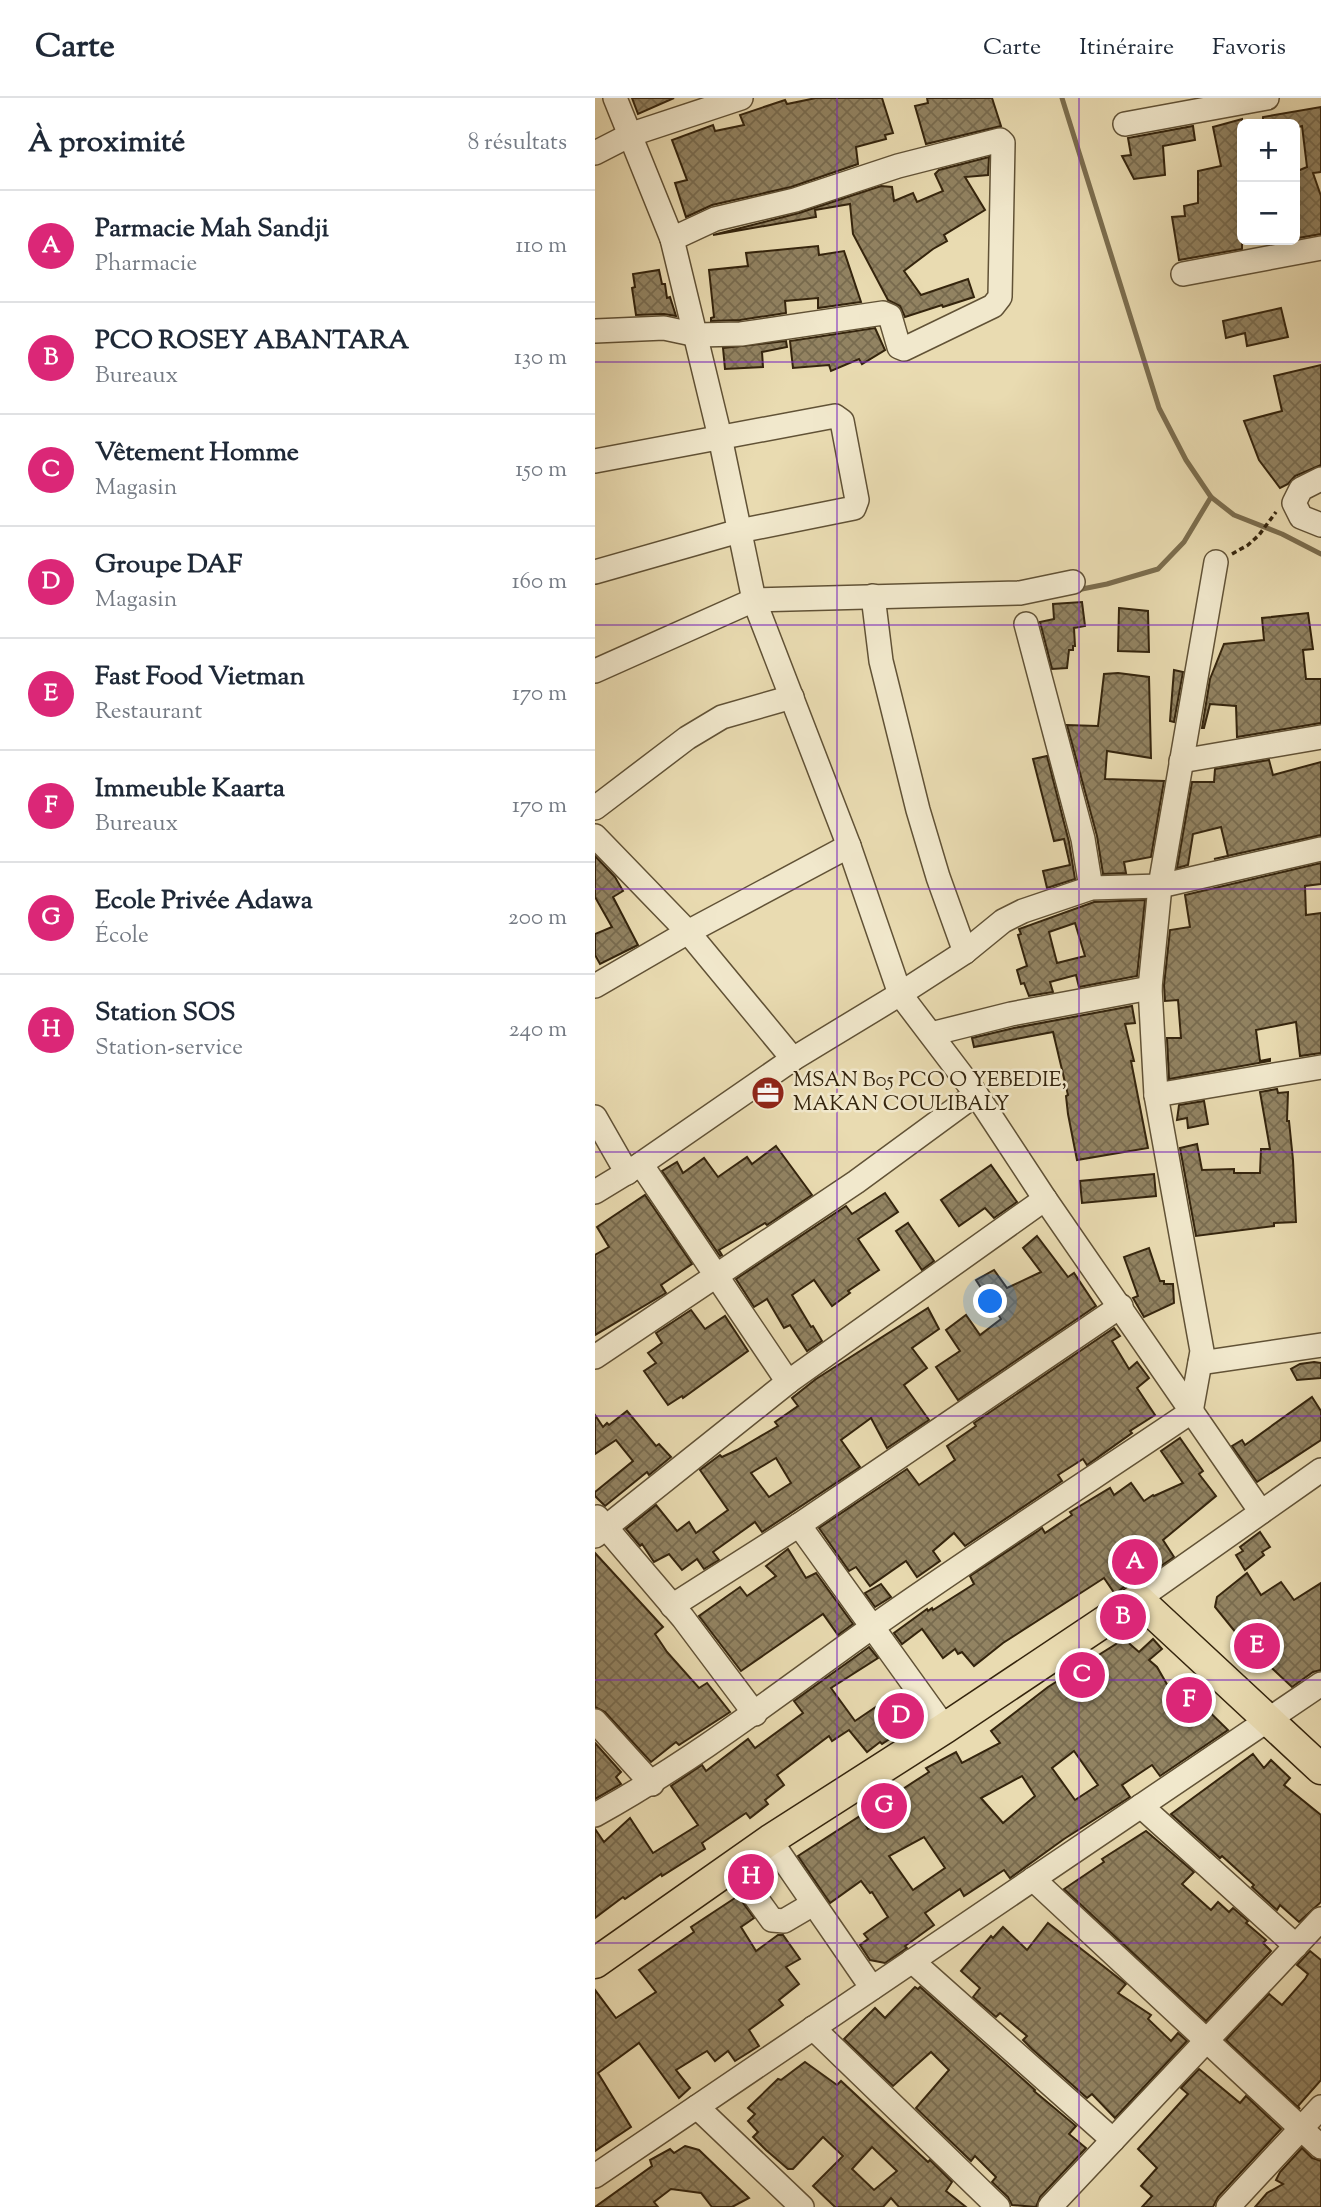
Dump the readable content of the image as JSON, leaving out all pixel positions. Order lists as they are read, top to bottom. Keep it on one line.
{"places":{"office":["MSAN B05 PCO O YEBEDIE, MAKAN COULIBALY"]},"page":{"header":"Carte","nav":["Carte","Itinéraire","Favoris"],"heading":["À proximité","8 résultats"],"map_buttons":["+","−"],"list":[{"mark":"A","name":"Parmacie Mah Sandji","note":"Pharmacie","value":"110 m"},{"mark":"B","name":"PCO ROSEY ABANTARA","note":"Bureaux","value":"130 m"},{"mark":"C","name":"Vêtement Homme","note":"Magasin","value":"150 m"},{"mark":"D","name":"Groupe DAF","note":"Magasin","value":"160 m"},{"mark":"E","name":"Fast Food Vietman","note":"Restaurant","value":"170 m"},{"mark":"F","name":"Immeuble Kaarta","note":"Bureaux","value":"170 m"},{"mark":"G","name":"Ecole Privée Adawa","note":"École","value":"200 m"},{"mark":"H","name":"Station SOS","note":"Station-service","value":"240 m"}],"pins":["A","B","E","C","F","D","G","H"]}}
